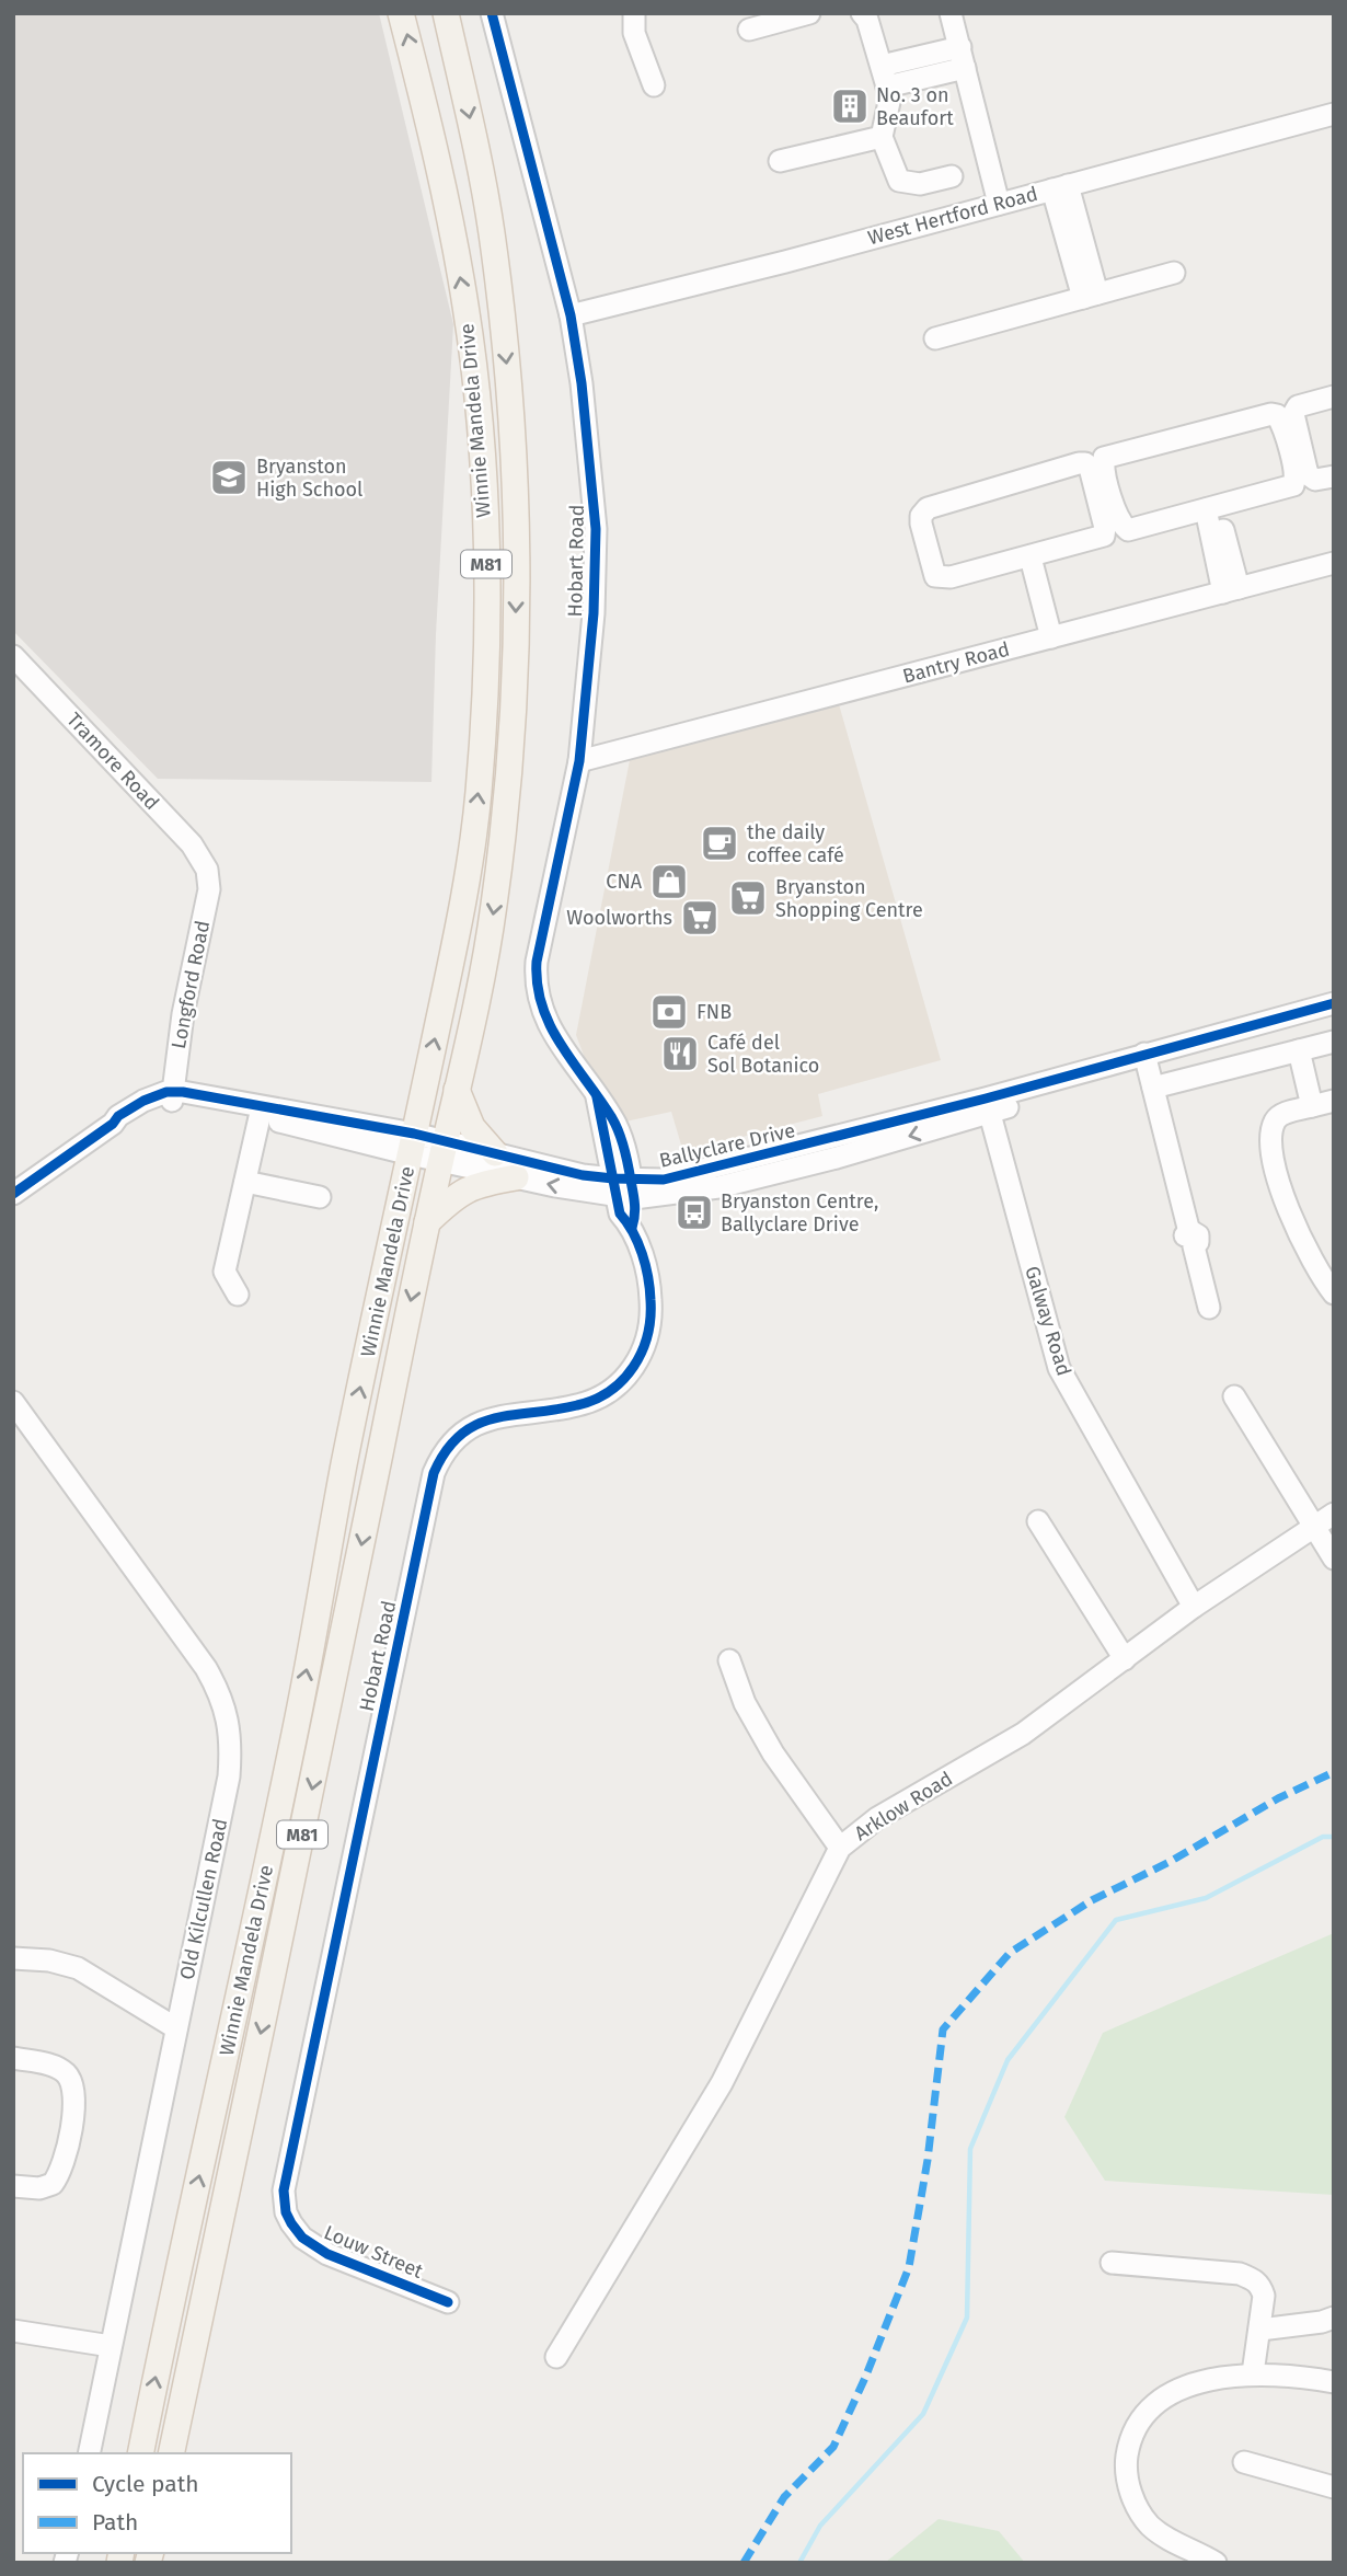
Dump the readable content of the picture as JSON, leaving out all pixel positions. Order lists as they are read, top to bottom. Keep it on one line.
{"streets":{"main road":["Winnie Mandela Drive","M81"],"street":["West Hertford Road","Hobart Road","Bantry Road","Tramore Road","Longford Road","Ballyclare Drive","Galway Road","Arklow Road","Old Kilcullen Road","Louw Street"]},"crossings":[["West Hertford Road","Hobart Road"],["Winnie Mandela Drive","Ballyclare Drive"],["Hobart Road","Bantry Road"],["Hobart Road","Ballyclare Drive"],["Hobart Road","Louw Street"],["Tramore Road","Longford Road"],["Longford Road","Ballyclare Drive"],["Ballyclare Drive","Galway Road"],["Galway Road","Arklow Road"]],"places":{"building":["No. 3 on Beaufort"],"school or university":["Bryanston High School"],"cafe":["the daily coffee café"],"shop":["CNA"],"supermarket":["Bryanston Shopping Centre","Woolworths"],"bank":["FNB"],"restaurant":["Café del Sol Botanico"],"bus stop":["Bryanston Centre, Ballyclare Drive"]},"legend":["Cycle path","Path"]}
